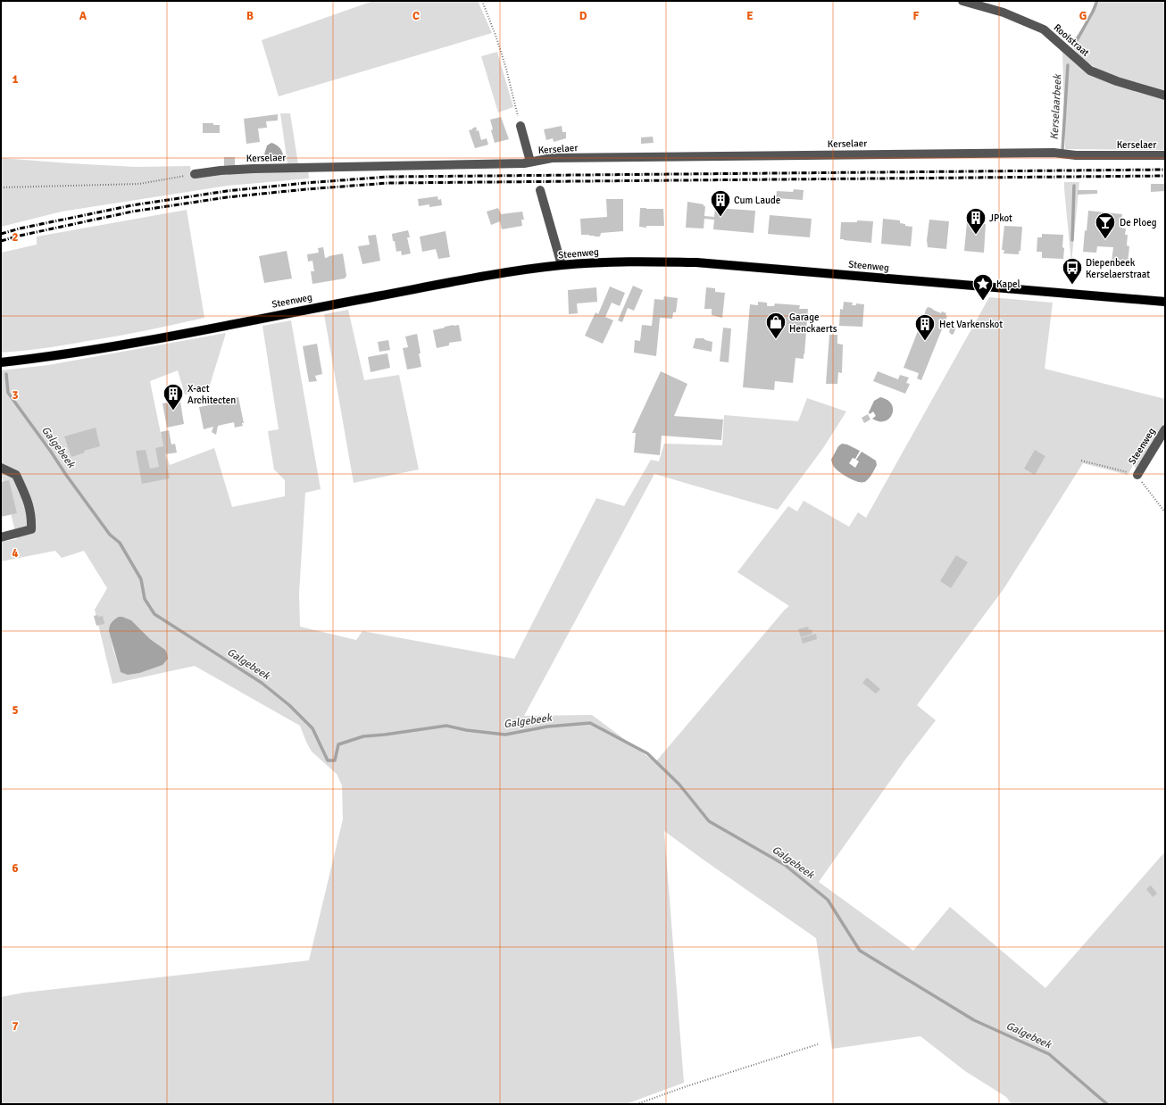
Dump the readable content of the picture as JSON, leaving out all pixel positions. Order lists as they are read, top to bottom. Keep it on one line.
{"streets":{"main road":["Steenweg"],"street":["Rooistraat","Kerselaer"]},"water":["Kerselaarbeek","Galgebeek"],"places":{"building":["Cum Laude","JPkot","Het Varkenskot","X-act Architecten"],"bar":["De Ploeg"],"bus stop":["Diepenbeek Kerselaerstraat"],"place":["Kapel"],"shop":["Garage Henckaerts"]},"grid":{"columns":["A","B","C","D","E","F","G"],"rows":["1","2","3","4","5","6","7"]}}
